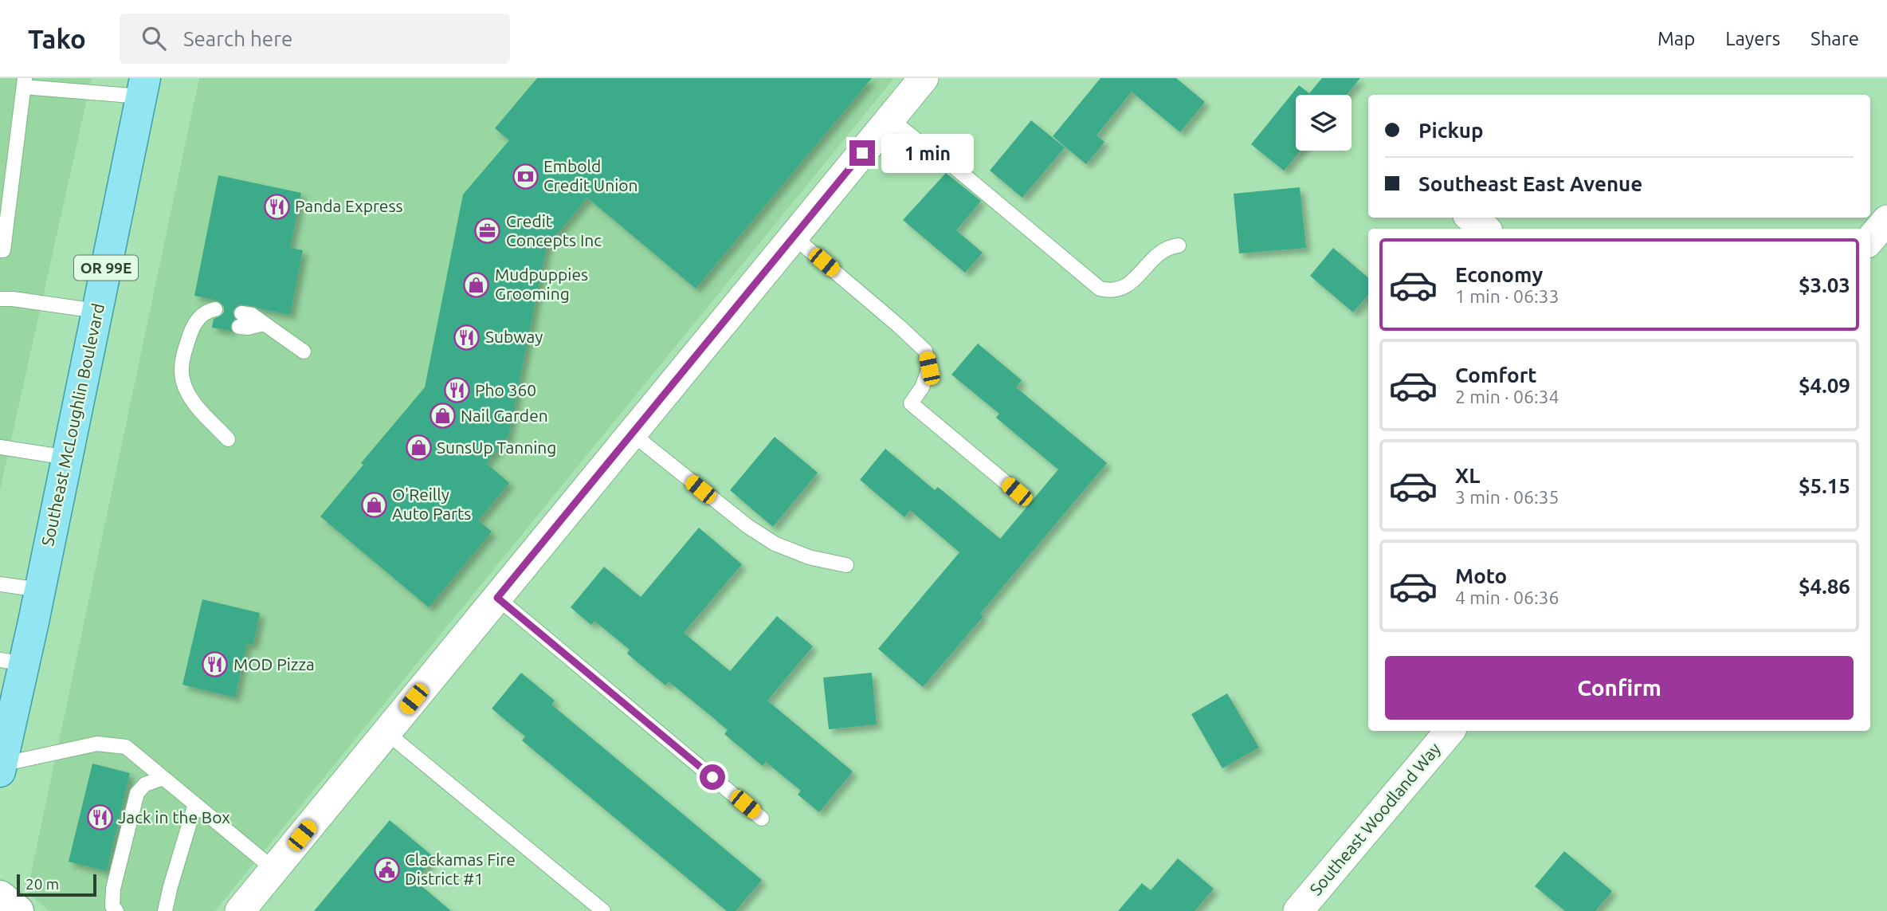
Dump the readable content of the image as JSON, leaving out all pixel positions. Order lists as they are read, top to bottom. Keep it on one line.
{"streets":{"main road":["OR 99E","Southeast McLoughlin Boulevard"],"street":["Southeast Woodland Way"]},"places":{"bank":["Embold Credit Union"],"restaurant":["Panda Express","Subway","Pho 360","MOD Pizza","Jack in the Box"],"office":["Credit Concepts Inc"],"shop":["Mudpuppies Grooming","Nail Garden","SunsUp Tanning","O'Reilly Auto Parts"],"public building":["Clackamas Fire District #1"]},"scale_bar":"20 m","page":{"header":"Tako","search":"Search here","nav":["Map","Layers","Share"],"banner":["Pickup","Southeast East Avenue"],"bubble":"1 min","list":[{"name":"Economy","note":"1 min · 06:33","value":"$3.03"},{"name":"Comfort","note":"2 min · 06:34","value":"$4.09"},{"name":"XL","note":"3 min · 06:35","value":"$5.15"},{"name":"Moto","note":"4 min · 06:36","value":"$4.86"}],"buttons":"Confirm","scale":"20 m"}}
